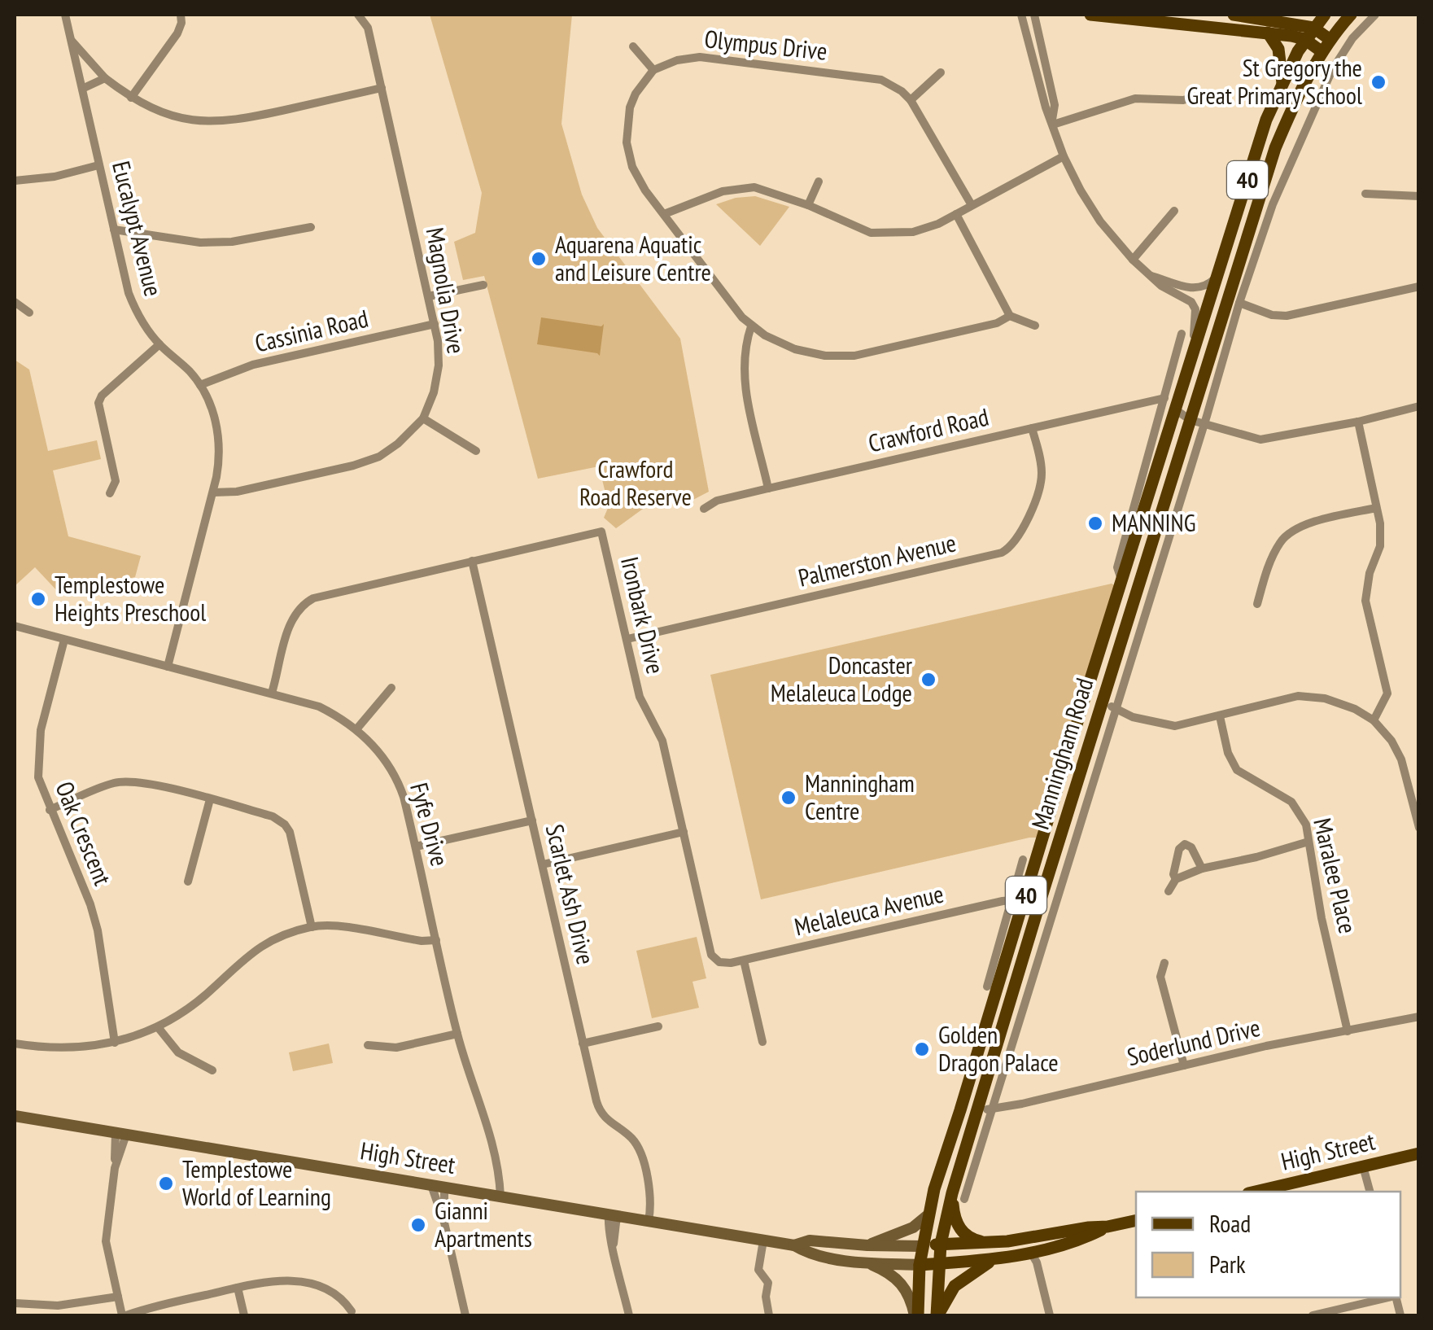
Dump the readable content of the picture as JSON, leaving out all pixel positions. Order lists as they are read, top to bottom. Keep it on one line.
{"streets":{"main road":["40","Manningham Road","High Street"],"street":["Olympus Drive","Eucalypt Avenue","Magnolia Drive","Cassinia Road","Crawford Road","Palmerston Avenue","Ironbark Drive","Fyfe Drive","Oak Crescent","Maralee Place","Scarlet Ash Drive","Melaleuca Avenue","Soderlund Drive"]},"crossings":[["Eucalypt Avenue","Magnolia Drive"],["Eucalypt Avenue","Cassinia Road"],["Eucalypt Avenue","Fyfe Drive"],["Magnolia Drive","Cassinia Road"],["Crawford Road","Palmerston Avenue"],["Crawford Road","Manningham Road"],["Palmerston Avenue","Ironbark Drive"],["Ironbark Drive","Fyfe Drive"],["Ironbark Drive","Scarlet Ash Drive"],["Ironbark Drive","Melaleuca Avenue"],["Manningham Road","Melaleuca Avenue"],["Manningham Road","Soderlund Drive"],["Manningham Road","High Street"],["Fyfe Drive","Oak Crescent"],["Fyfe Drive","High Street"],["Maralee Place","Soderlund Drive"],["Scarlet Ash Drive","High Street"]],"parks":["Crawford Road Reserve"],"places":["St Gregory the Great Primary School","Aquarena Aquatic and Leisure Centre","MANNING","Templestowe Heights Preschool","Doncaster Melaleuca Lodge","Manningham Centre","Golden Dragon Palace","Templestowe World of Learning","Gianni Apartments"],"legend":["Road","Park"]}
